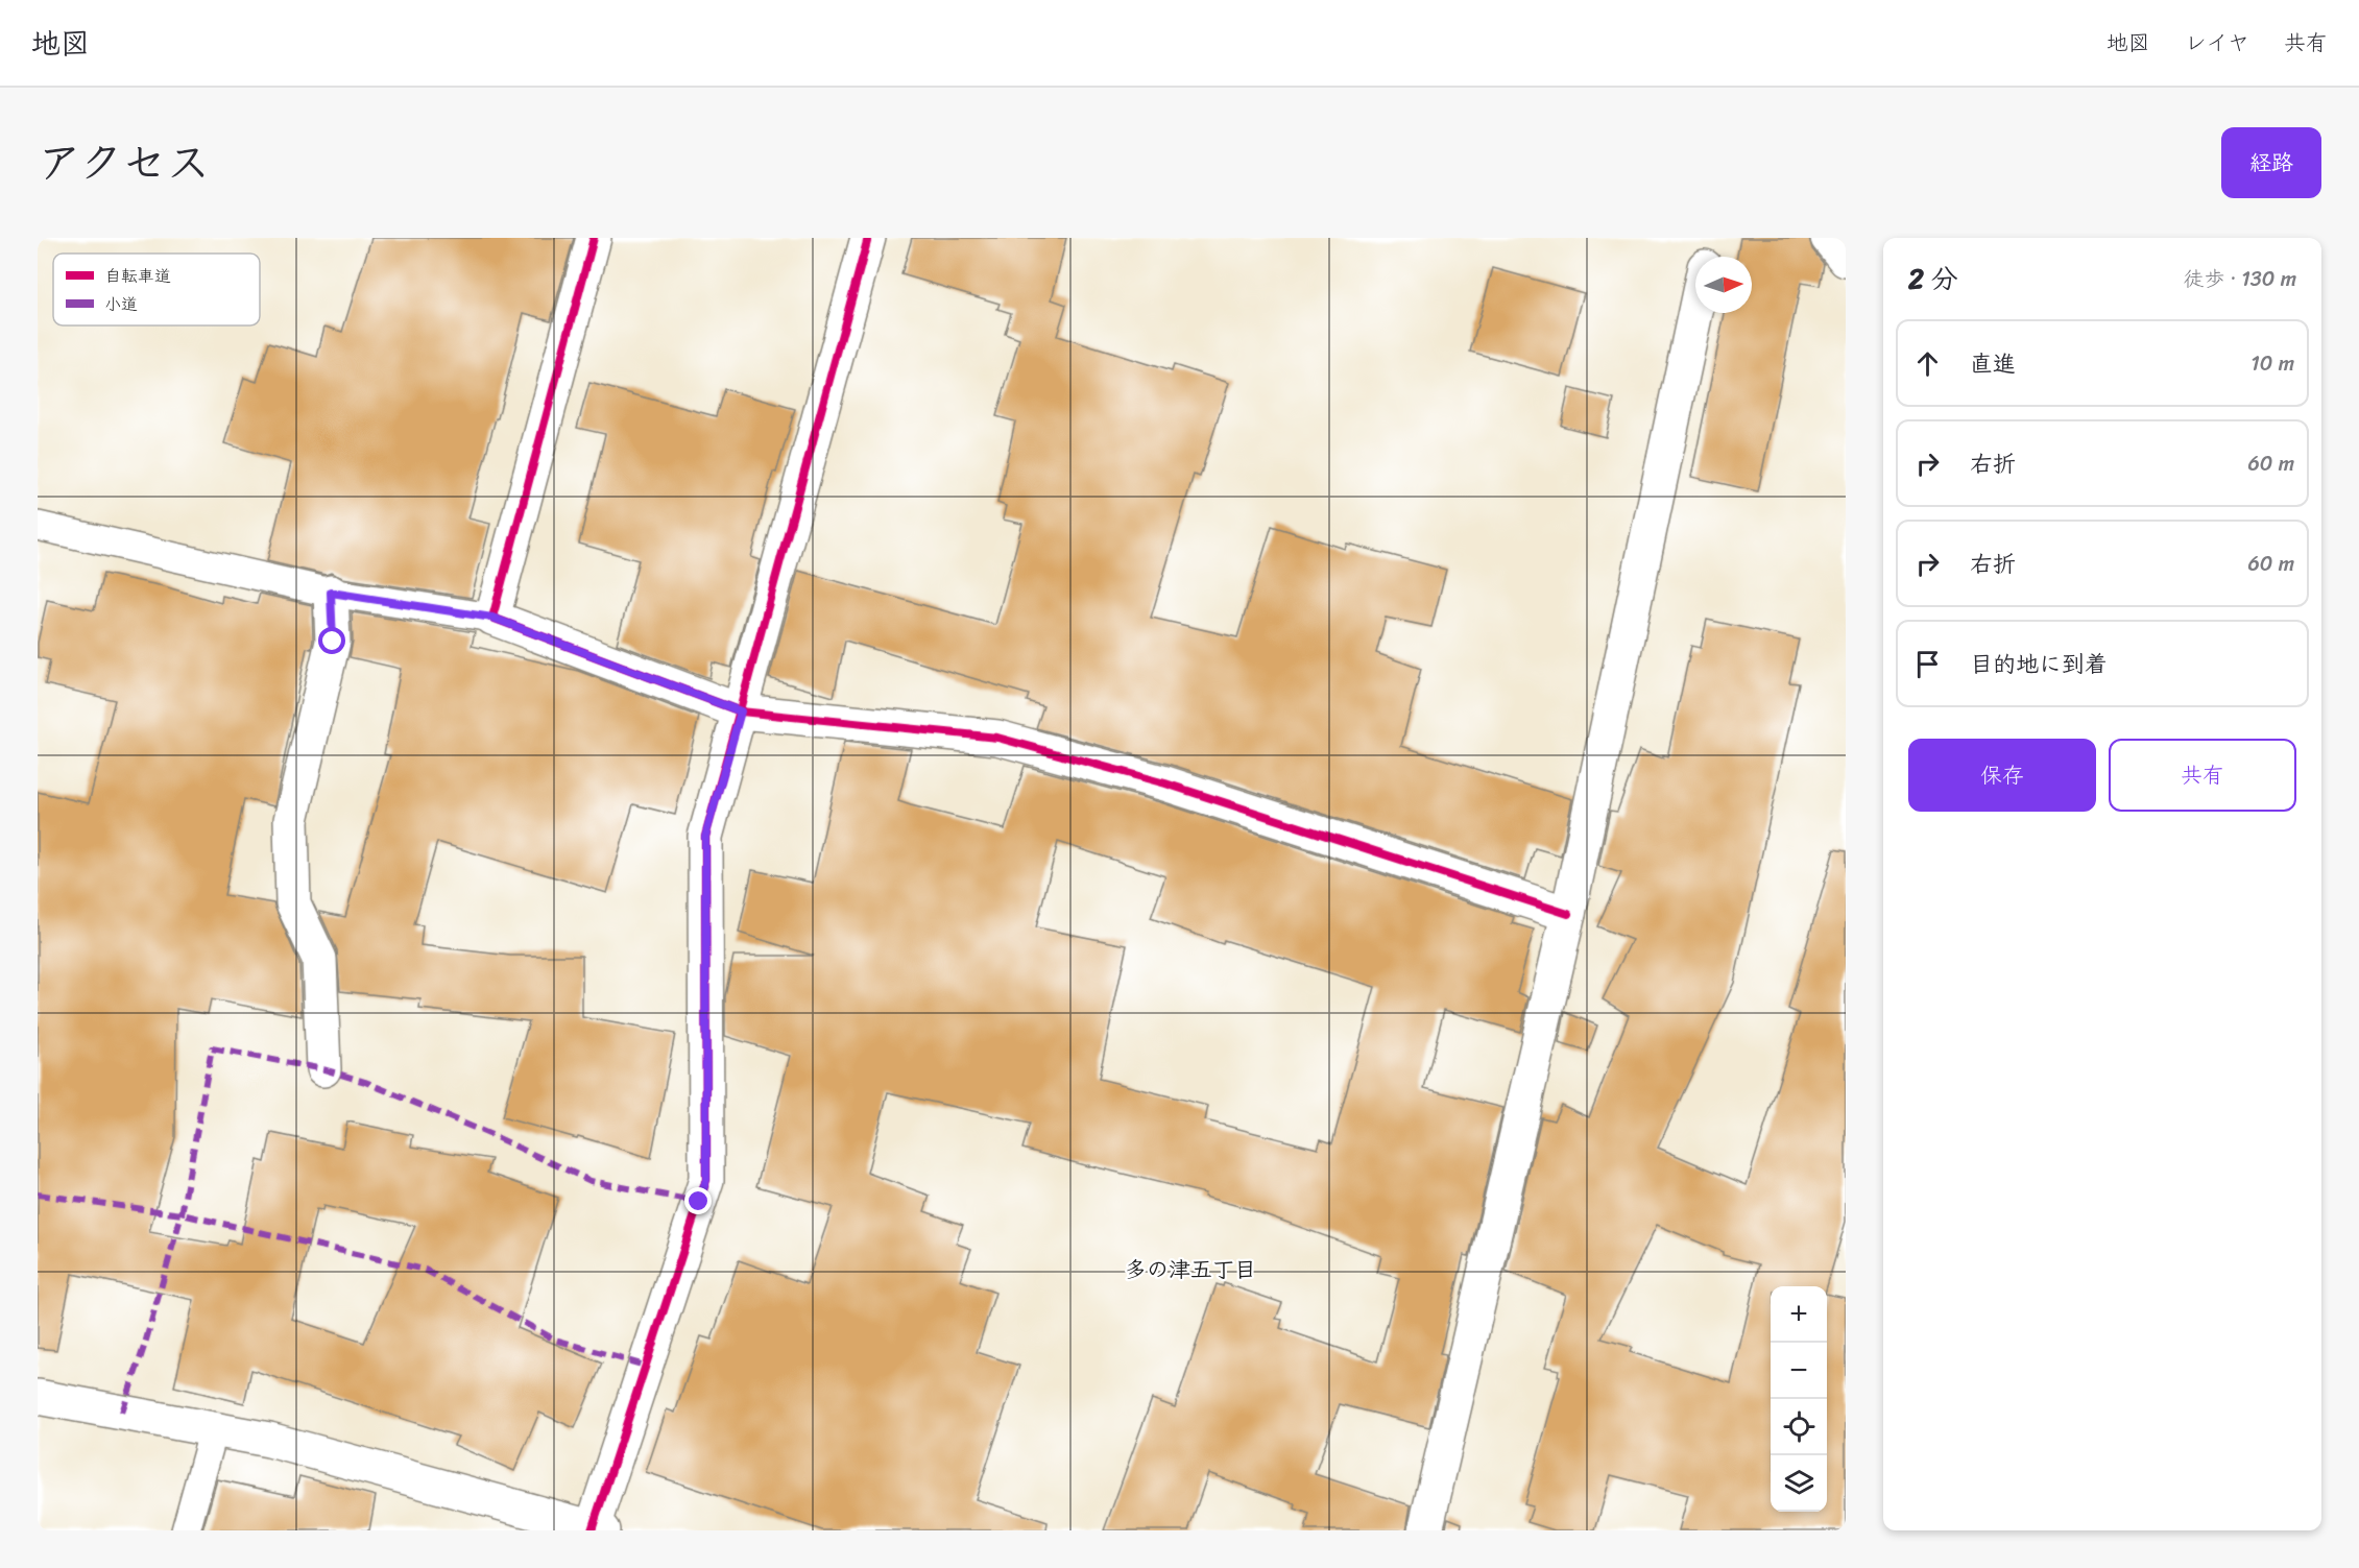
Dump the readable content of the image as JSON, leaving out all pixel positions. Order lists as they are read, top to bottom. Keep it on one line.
{"districts":["多の津五丁目"],"legend":["自転車道","小道"],"north":"right","page":{"header":"地図","nav":["地図","レイヤ","共有"],"title":"アクセス","buttons":["経路",["保存","共有"]],"heading":["2 分","徒歩 · 130 m"],"list":[["直進","10 m"],["右折","60 m"],["右折","60 m"],"目的地に到着"],"map_buttons":["+","−"]}}
